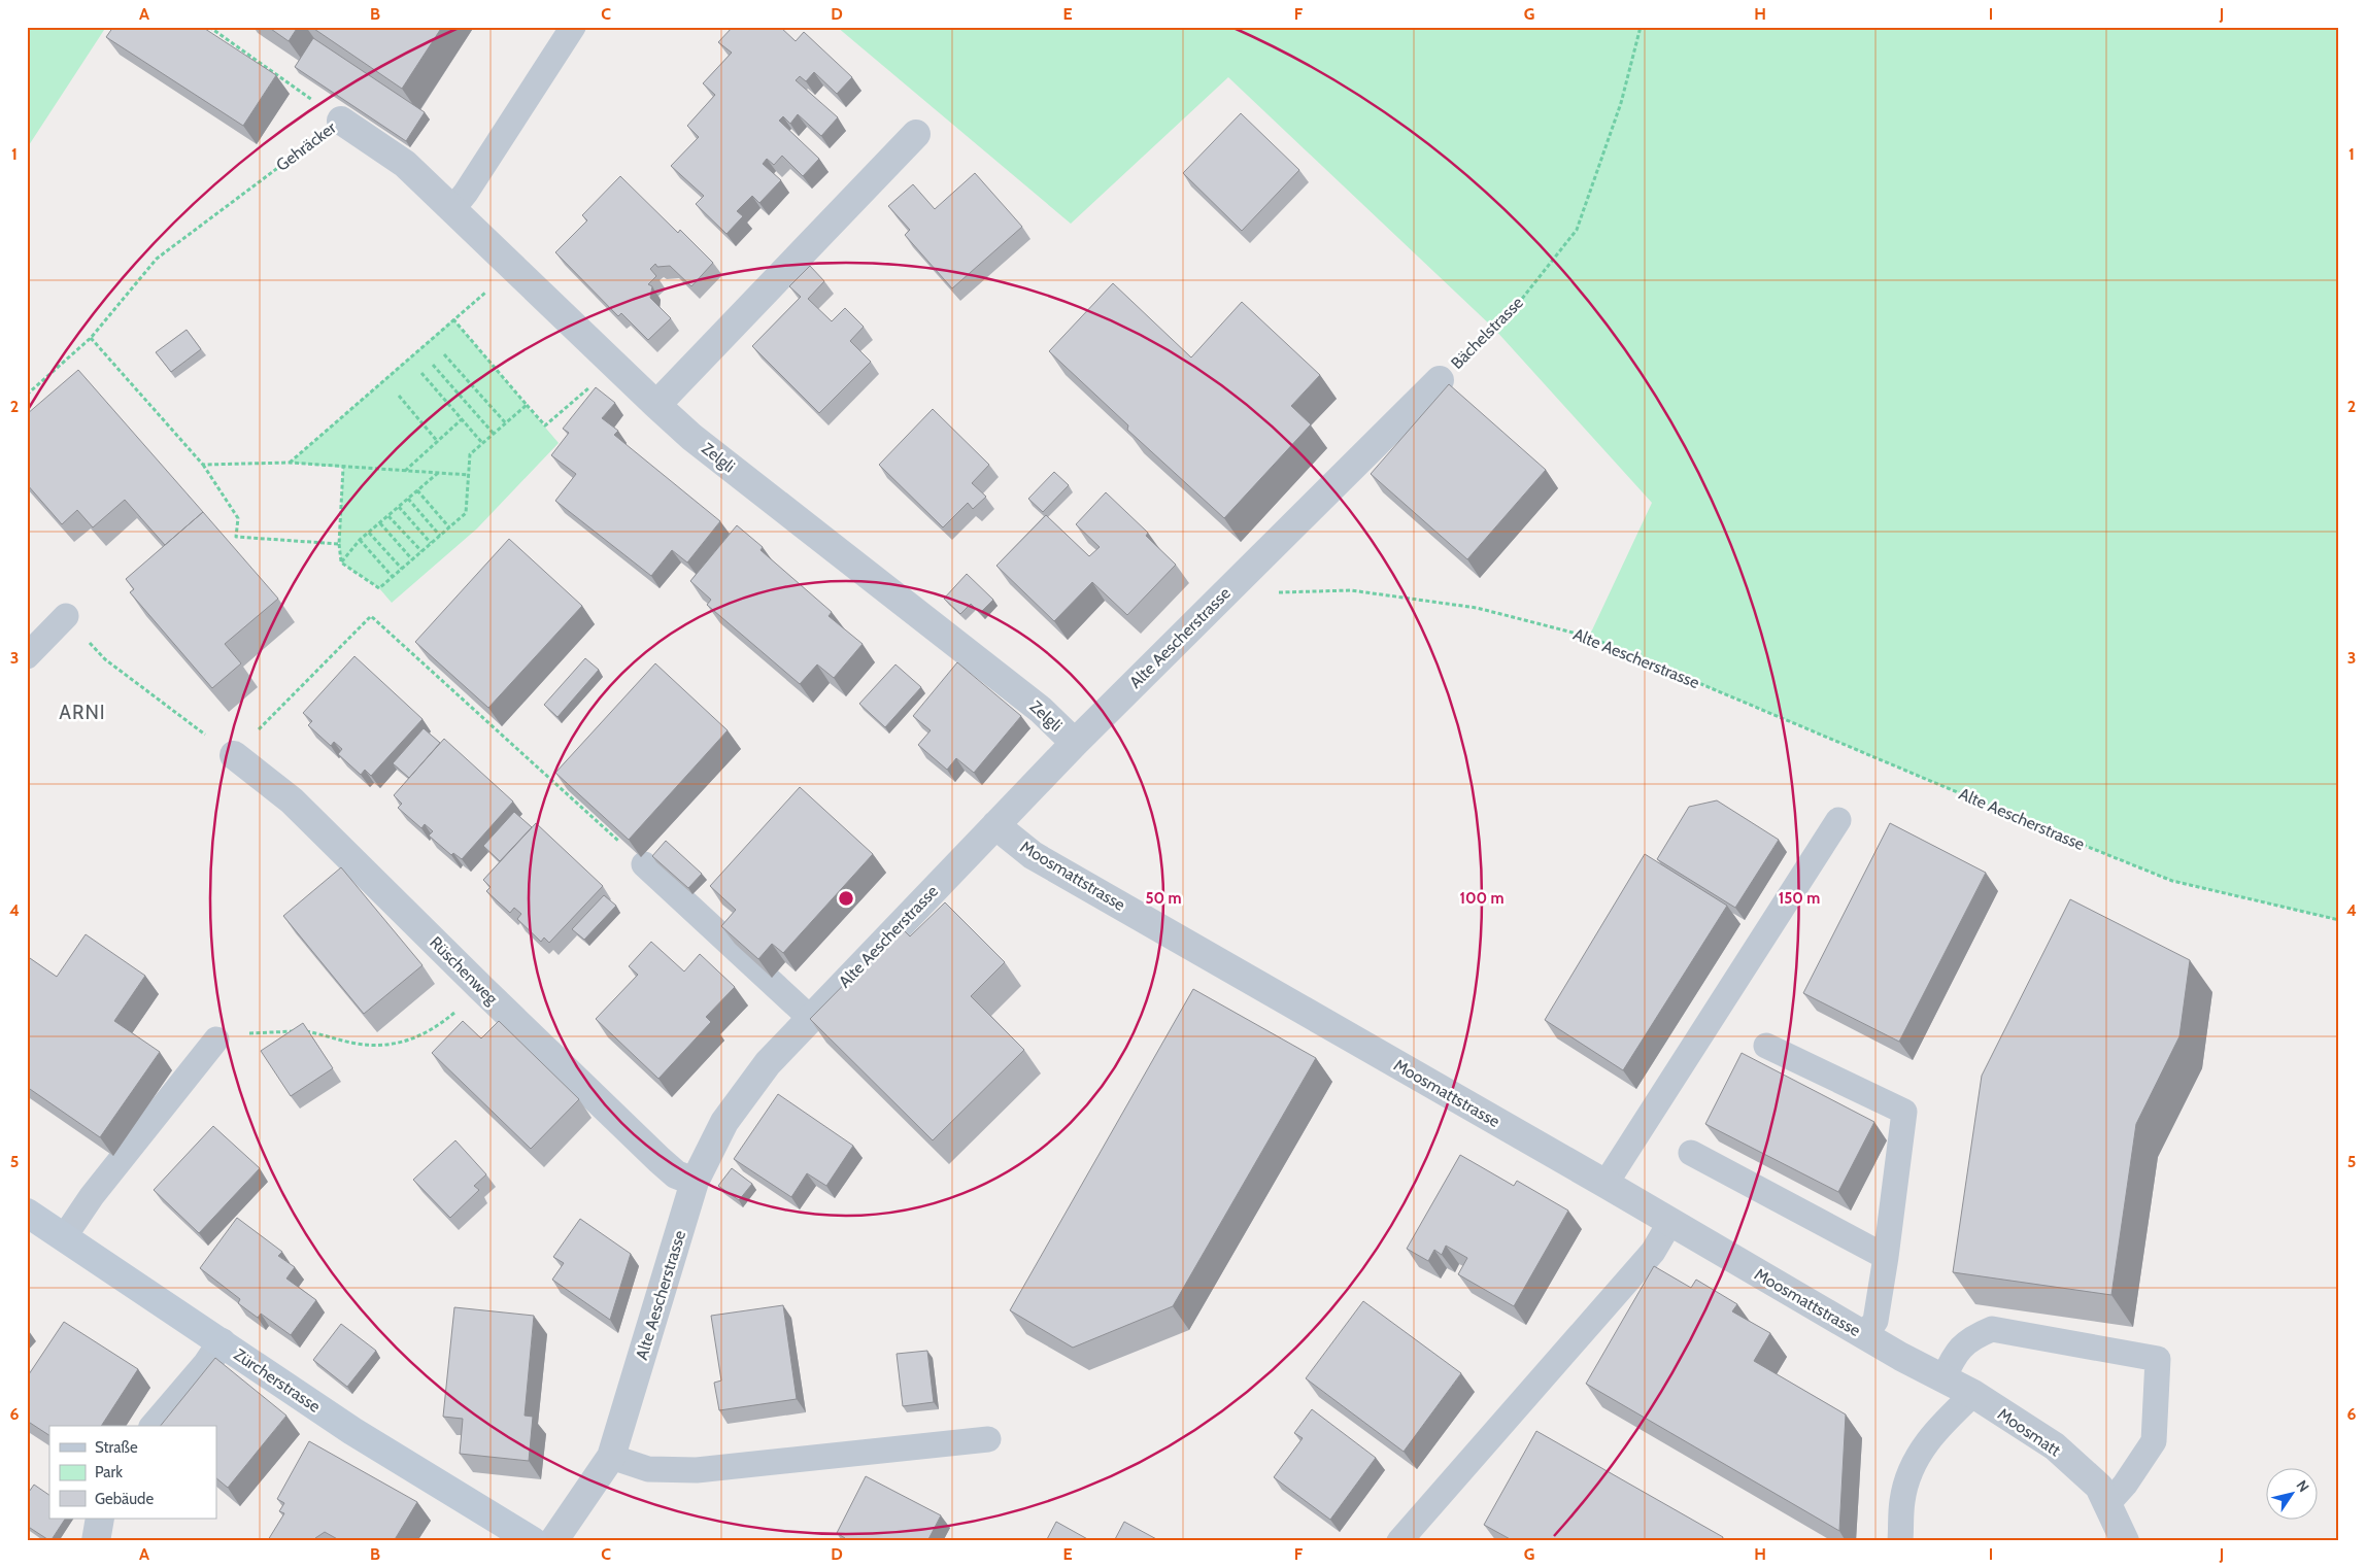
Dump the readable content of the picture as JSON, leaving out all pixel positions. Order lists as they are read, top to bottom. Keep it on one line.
{"streets":{"street":["Gehräcker","Bächelstrasse","Zelgli","Alte Aescherstrasse","Moosmattstrasse","Rüschenweg","Zürcherstrasse","Moosmatt"]},"crossings":[["Gehräcker","Zelgli"],["Bächelstrasse","Alte Aescherstrasse"],["Zelgli","Alte Aescherstrasse"],["Alte Aescherstrasse","Moosmattstrasse"],["Alte Aescherstrasse","Rüschenweg"],["Moosmattstrasse","Moosmatt"]],"districts":["ARNI"],"legend":["Straße","Park","Gebäude"],"north":"top right","grid":{"columns":["A","B","C","D","E","F","G","H","I","J"],"rows":["1","2","3","4","5","6"]},"rings":["50 m","100 m","150 m"]}
